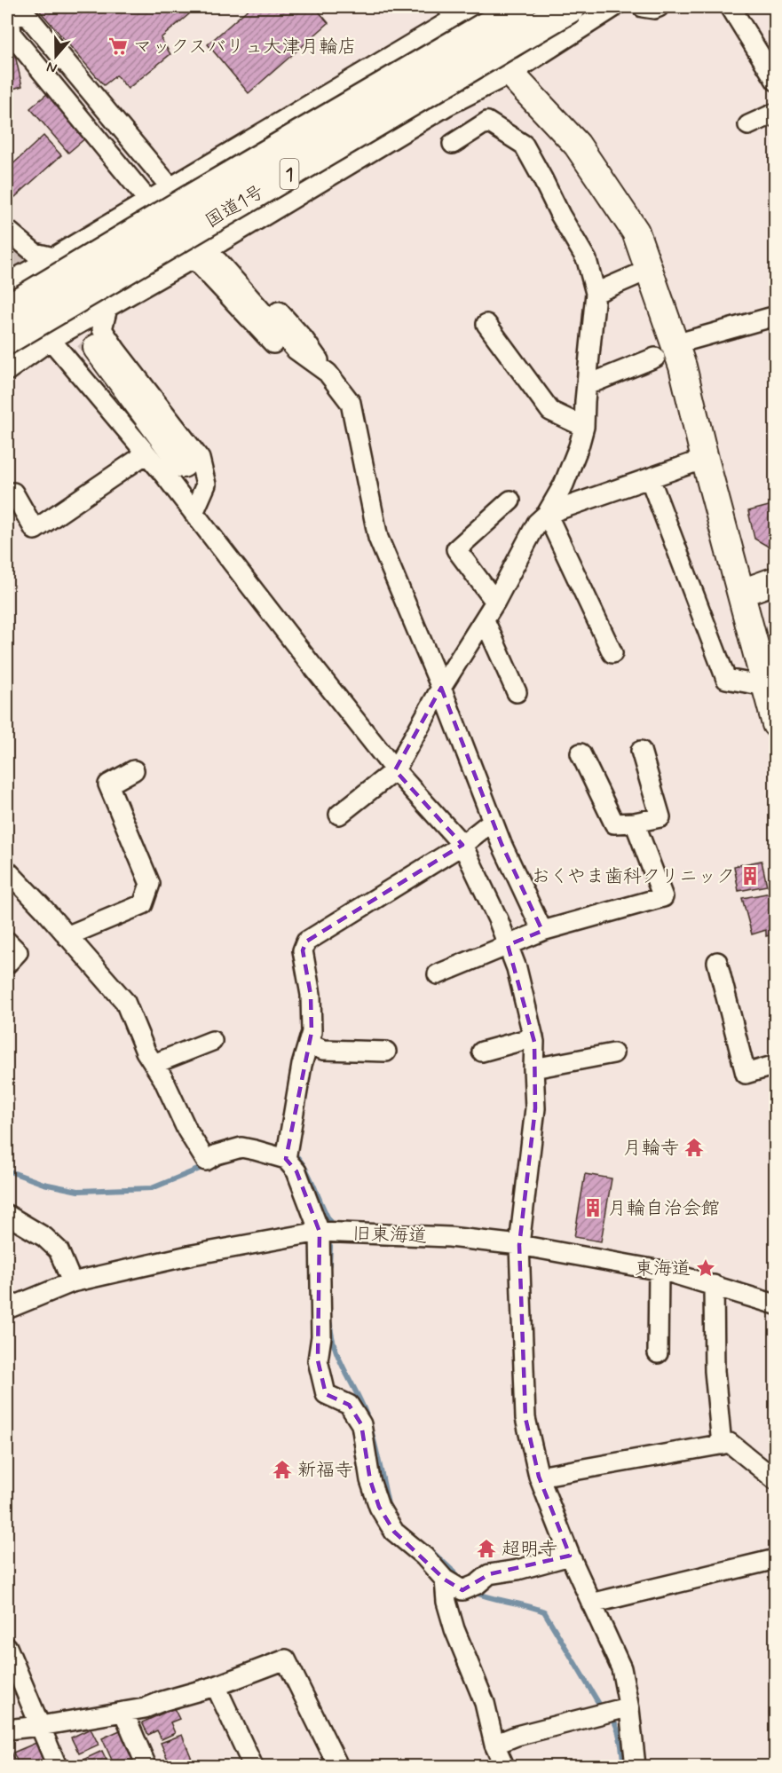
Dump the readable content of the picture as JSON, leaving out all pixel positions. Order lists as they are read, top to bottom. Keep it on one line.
{"streets":{"highway":["1","国道1号"],"street":["旧東海道"]},"places":{"supermarket":["マックスバリュ大津月輪店"],"building":["おくやま歯科クリニック","月輪自治会館"],"temple":["月輪寺","新福寺","超明寺"],"place":["東海道"]},"north":"bottom"}
